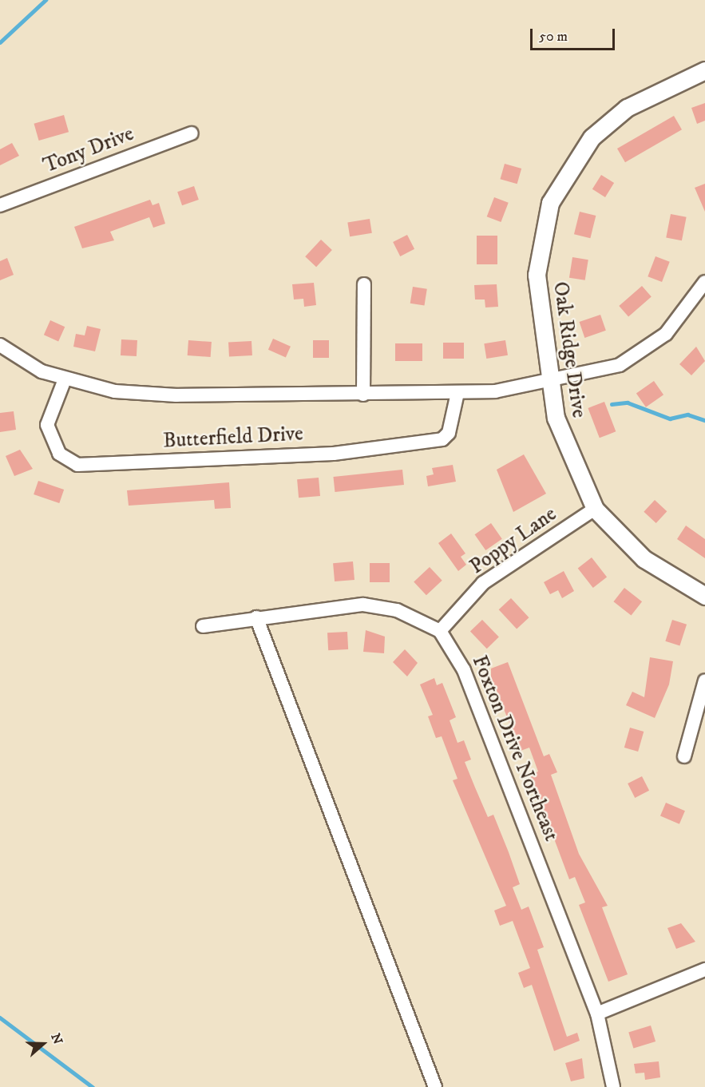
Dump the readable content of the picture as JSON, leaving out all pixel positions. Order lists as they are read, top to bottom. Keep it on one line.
{"streets":{"street":["Tony Drive","Oak Ridge Drive","Butterfield Drive","Poppy Lane","Foxton Drive Northeast"]},"crossings":[["Oak Ridge Drive","Butterfield Drive"],["Oak Ridge Drive","Poppy Lane"],["Poppy Lane","Foxton Drive Northeast"]],"scale_bar":"50 m","north":"right"}
